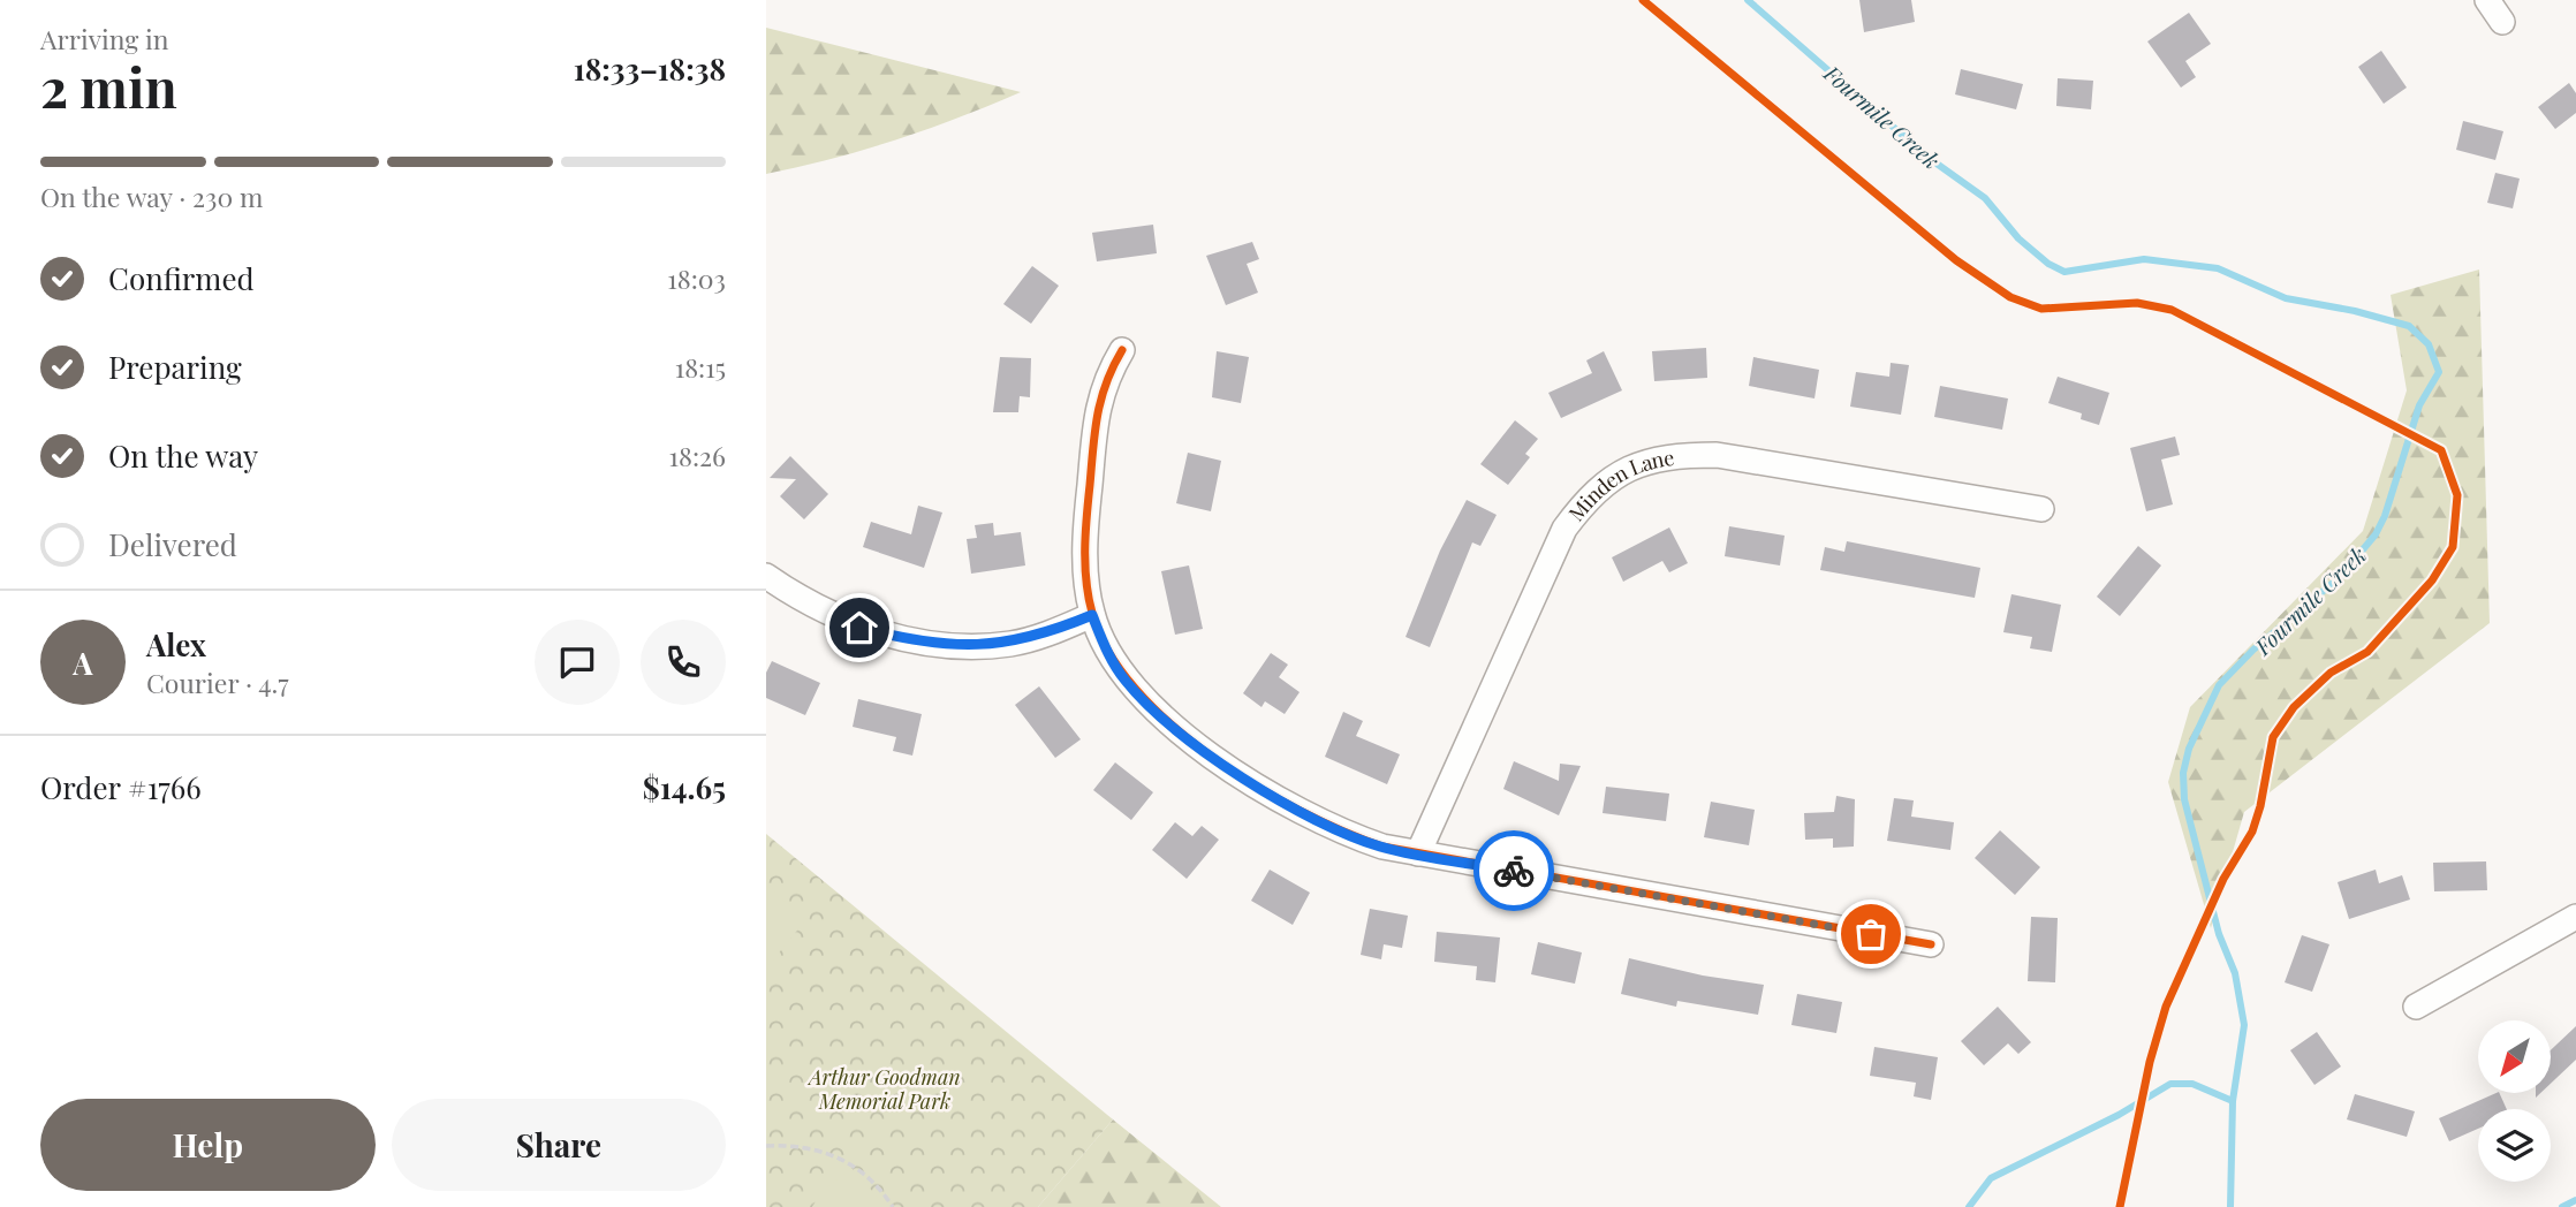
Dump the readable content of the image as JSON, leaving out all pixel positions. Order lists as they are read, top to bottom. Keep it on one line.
{"streets":{"street":["Minden Lane"]},"water":["Fourmile Creek"],"parks":["Arthur Goodman Memorial Park"],"north":"bottom left","page":{"heading":["2 min","Arriving in","18:33–18:38"],"panel":["Alex","Courier · 4.7","Order #1766","$14.65"],"bar":"On the way · 230 m","list":[["Confirmed","18:03"],["Preparing","18:15"],["On the way","18:26"],"Delivered"],"round":"A","buttons":["Help","Share"]}}
